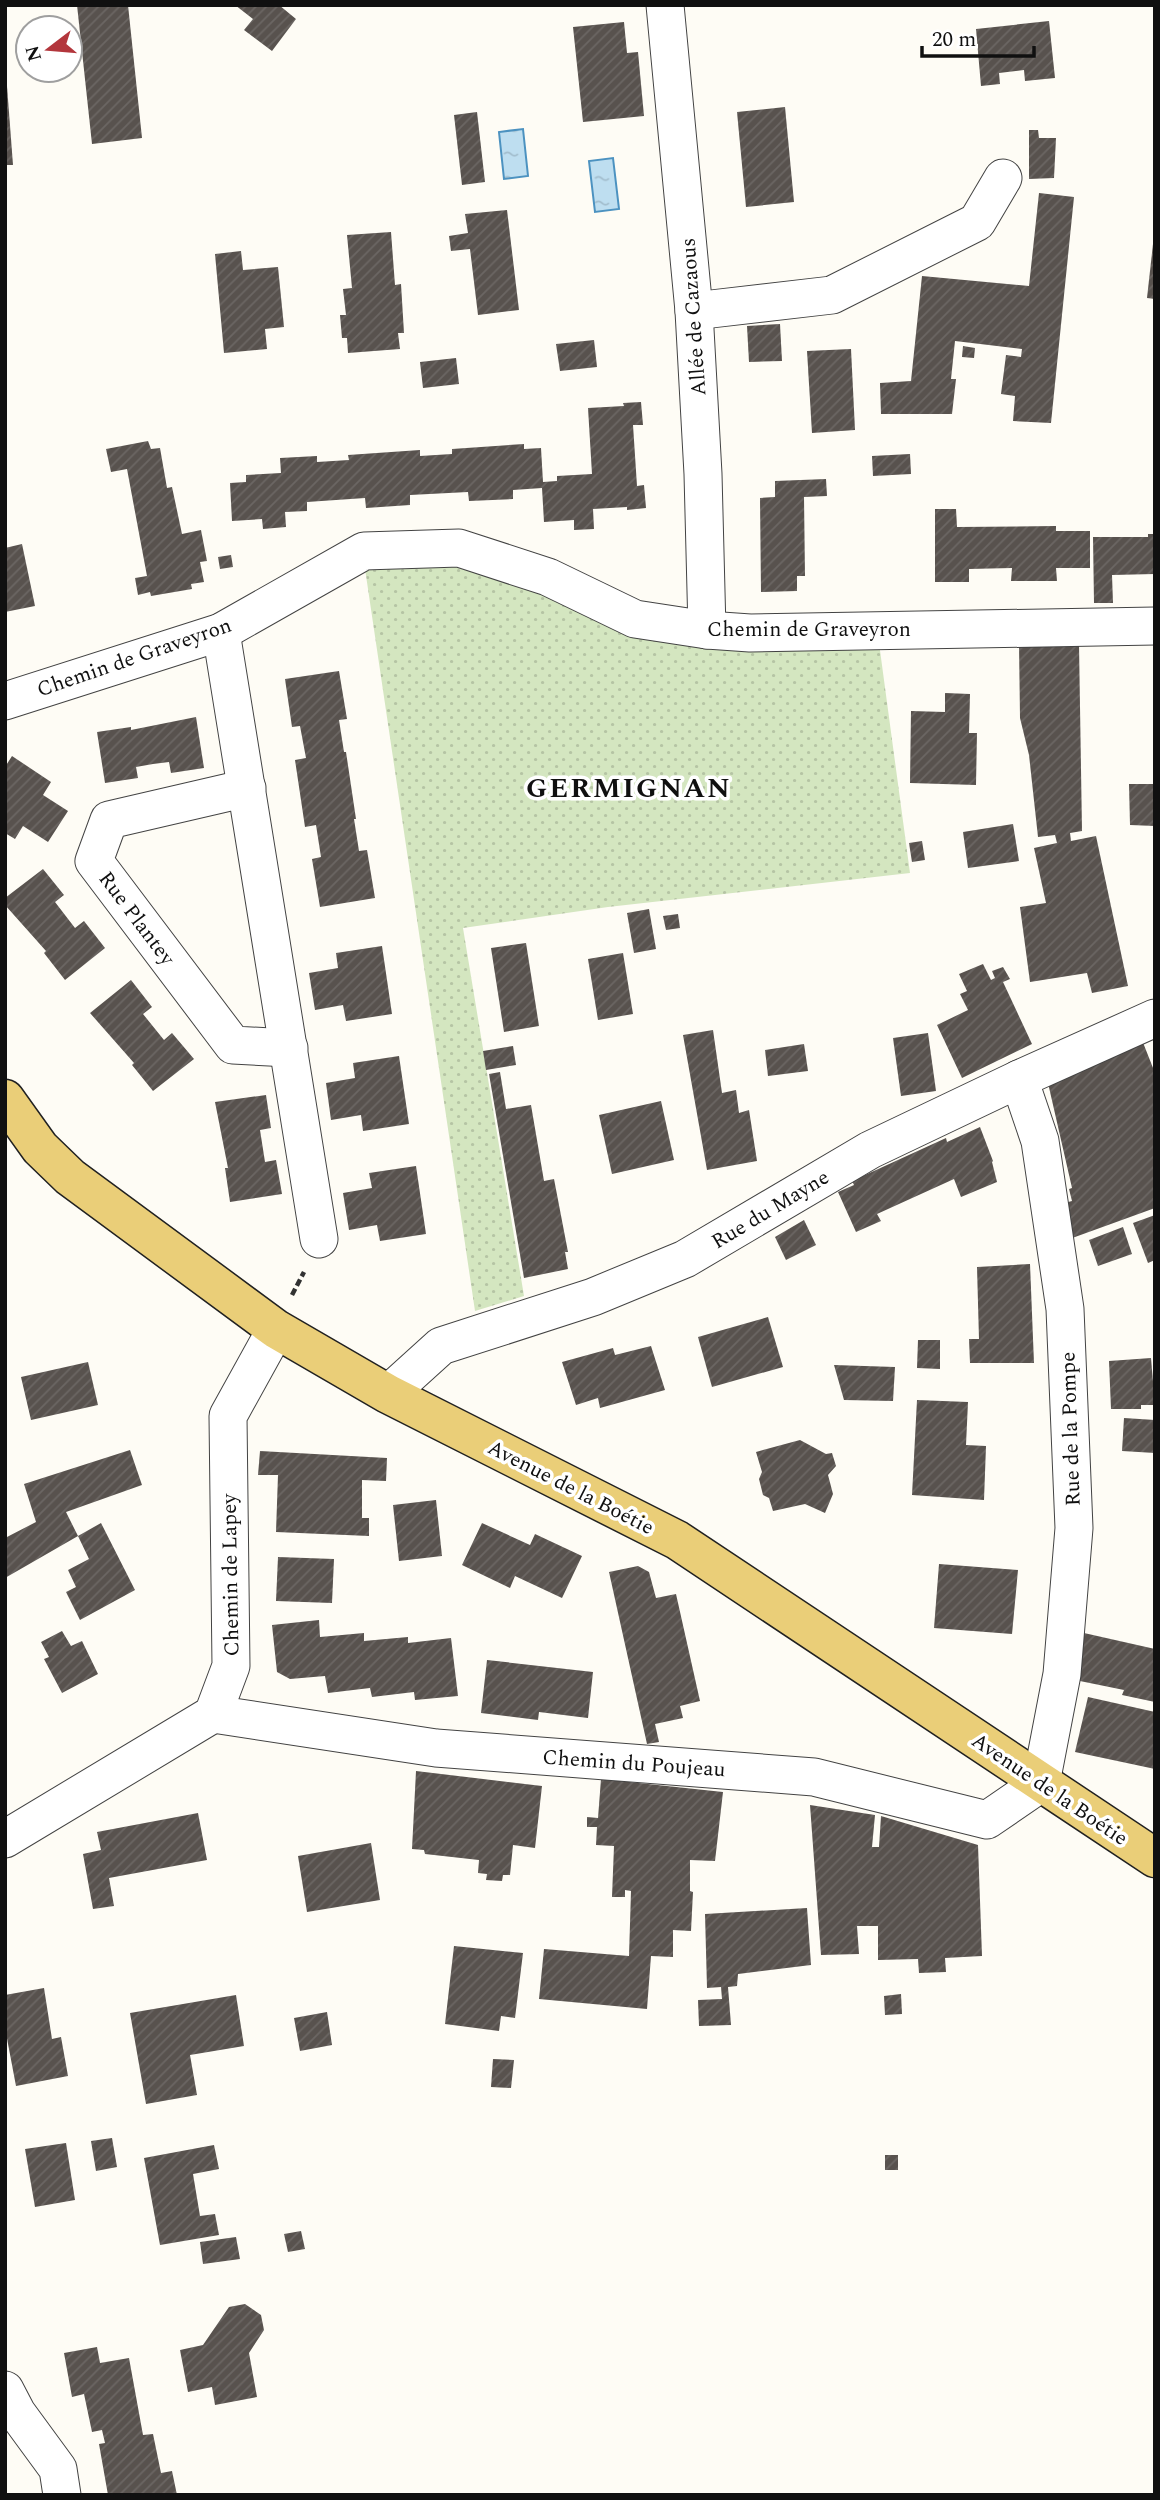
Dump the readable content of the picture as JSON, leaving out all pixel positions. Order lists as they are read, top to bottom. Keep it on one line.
{"streets":{"main road":["Avenue de la Boétie"],"street":["Allée de Cazaous","Chemin de Graveyron","Rue Plantey","Rue du Mayne","Rue de la Pompe","Chemin de Lapey","Chemin du Poujeau"]},"crossings":[["Allée de Cazaous","Chemin de Graveyron"],["Rue du Mayne","Rue de la Pompe"],["Rue du Mayne","Avenue de la Boétie"],["Rue de la Pompe","Avenue de la Boétie"],["Rue de la Pompe","Chemin du Poujeau"],["Avenue de la Boétie","Chemin de Lapey"],["Avenue de la Boétie","Chemin du Poujeau"],["Chemin de Lapey","Chemin du Poujeau"]],"districts":["GERMIGNAN"],"scale_bar":"20 m","north":"left"}
